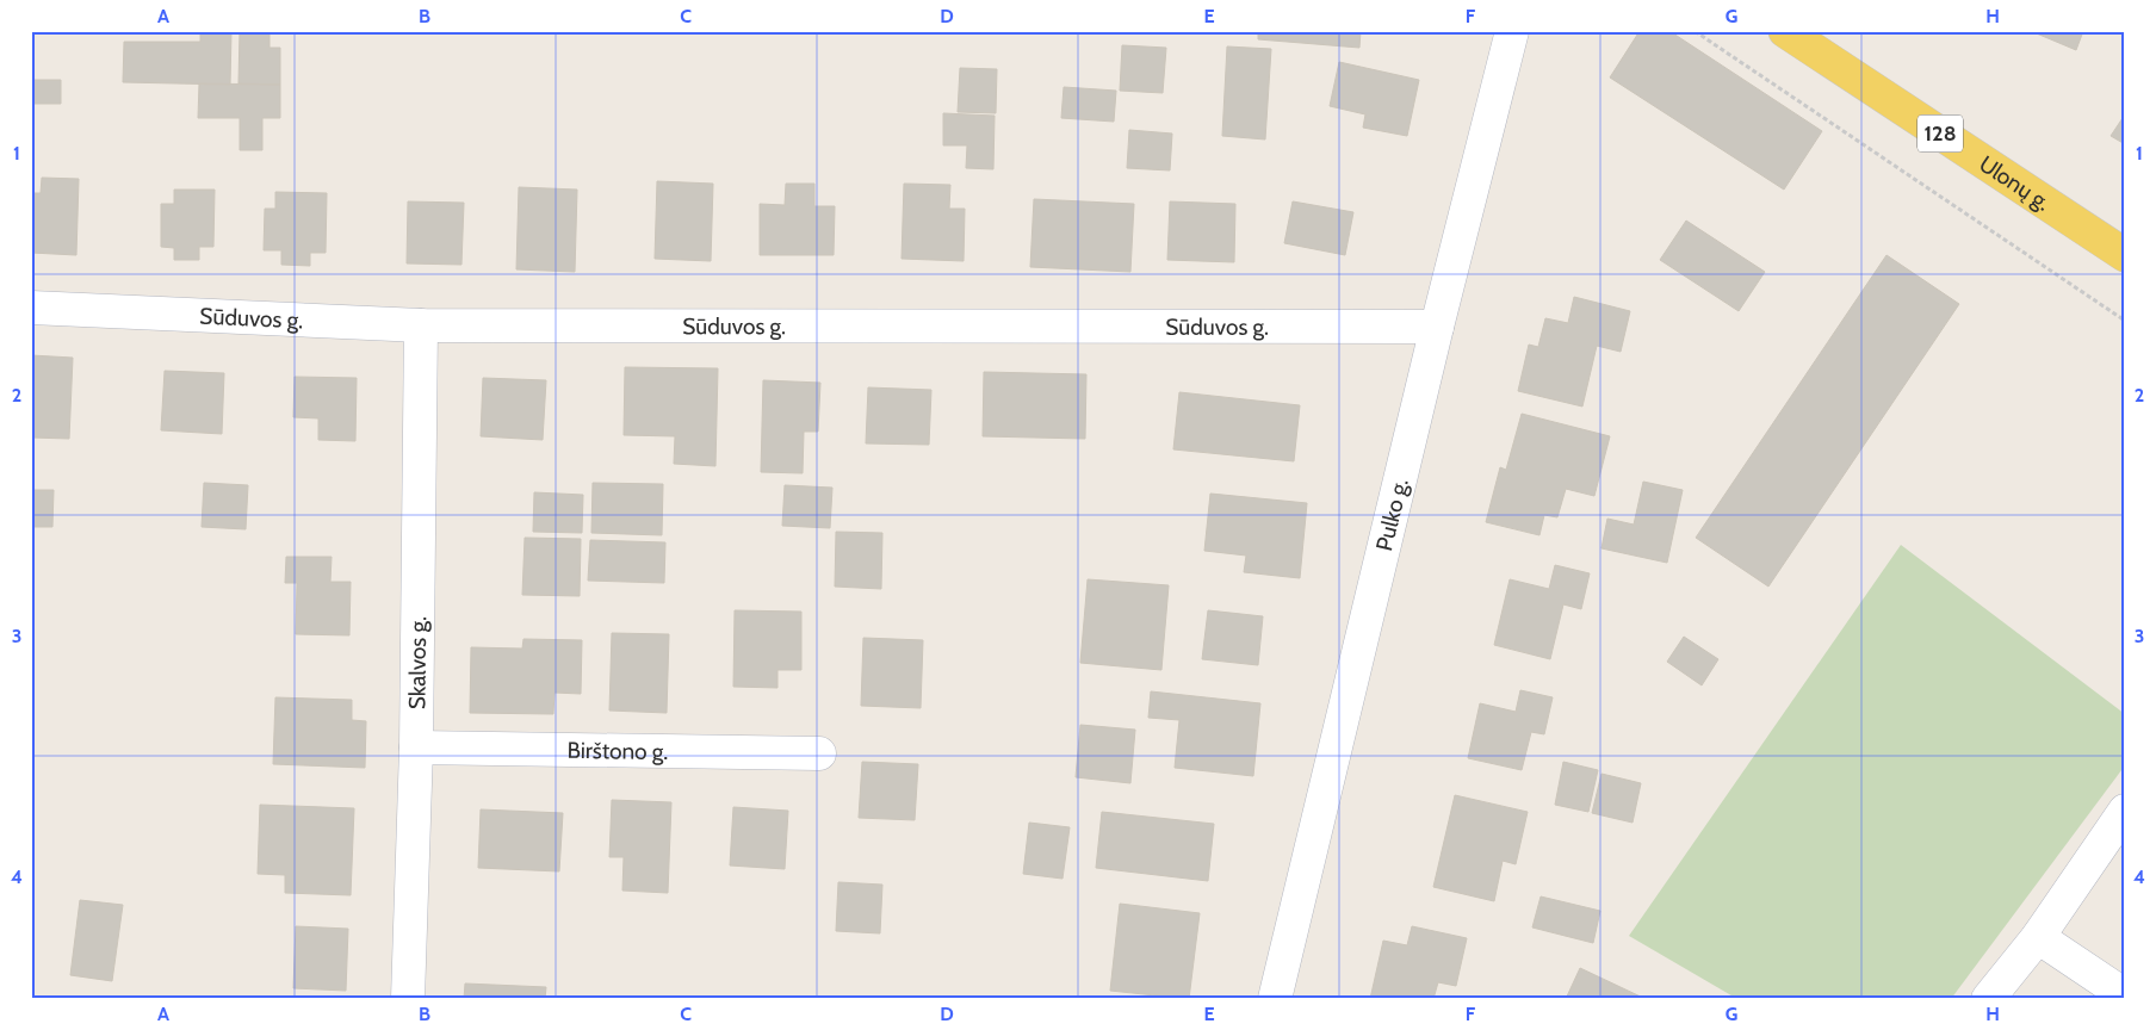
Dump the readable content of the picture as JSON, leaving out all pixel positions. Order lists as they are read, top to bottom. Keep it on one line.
{"streets":{"main road":["128","Ulonų g."],"street":["Sūduvos g.","Pulko g.","Skalvos g.","Birštono g."]},"crossings":[["Sūduvos g.","Pulko g."],["Sūduvos g.","Skalvos g."],["Skalvos g.","Birštono g."]],"grid":{"columns":["A","B","C","D","E","F","G","H"],"rows":["1","2","3","4"]}}
